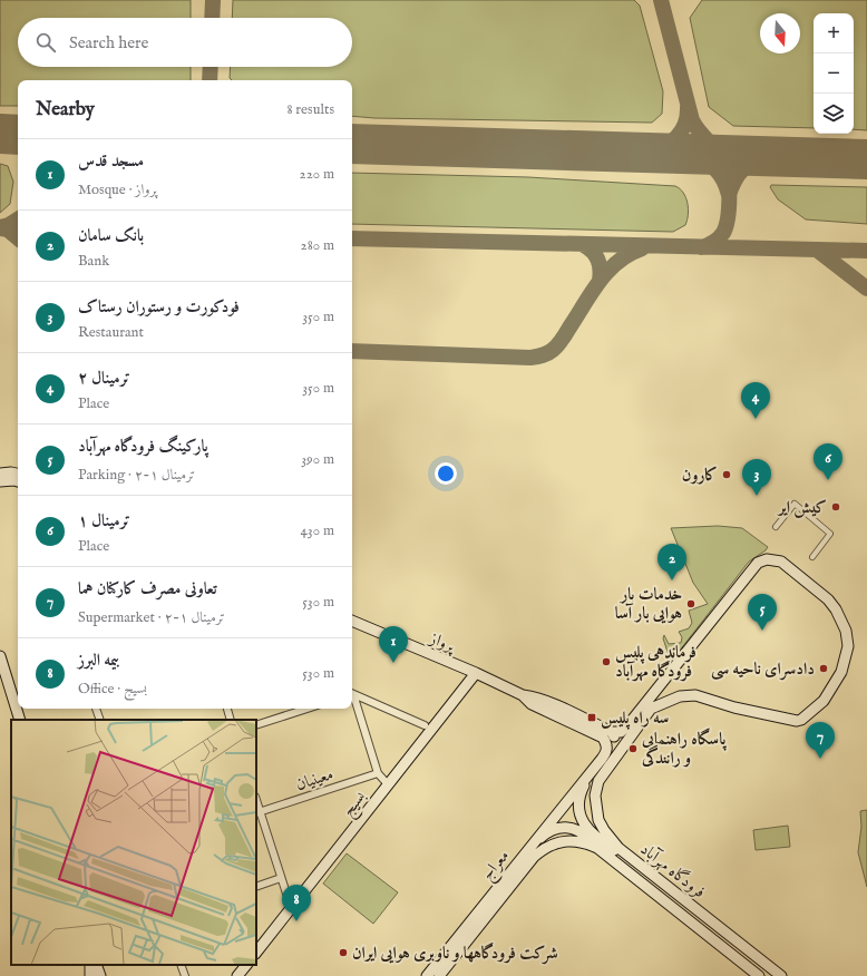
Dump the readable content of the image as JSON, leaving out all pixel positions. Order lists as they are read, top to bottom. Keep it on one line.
{"streets":{"main road":["پرواز","بسیج","معراج","فرودگاه مهرآباد"],"street":["معینیان"]},"crossings":[["پرواز","بسیج"],["پرواز","معراج"],["معراج","فرودگاه مهرآباد"]],"places":{"other":["کارون","کیش ایر","خدمات بار هوایی بار آسا","فرماندهی پلیس فرودگاه مهرآباد","دادسرای ناحیه سی","پاسگاه راهنمایی و رانندگی","شرکت فرودگاهها و ناوبری هوایی ایران"],"transit":["سه راه پلیس"]},"north":"bottom","page":{"map_buttons":["+","−"],"search":"Search here","heading":["Nearby","8 results"],"list":[{"mark":"1","name":"مسجد قدس","note":"Mosque · پرواز","value":"220 m"},{"mark":"2","name":"بانک سامان","note":"Bank","value":"280 m"},{"mark":"3","name":"فودکورت و رستوران رستاک","note":"Restaurant","value":"350 m"},{"mark":"4","name":"ترمینال ۲","note":"Place","value":"350 m"},{"mark":"5","name":"پارکینگ فرودگاه مهرآباد","note":"Parking · ترمینال ۱-۲","value":"390 m"},{"mark":"6","name":"ترمینال ۱","note":"Place","value":"430 m"},{"mark":"7","name":"تعاونی مصرف کارکنان هما","note":"Supermarket · ترمینال ۱-۲","value":"530 m"},{"mark":"8","name":"بیمه البرز","note":"Office · بسیج","value":"530 m"}],"pins":["4","6","3","2","5","1","7","8"]}}
